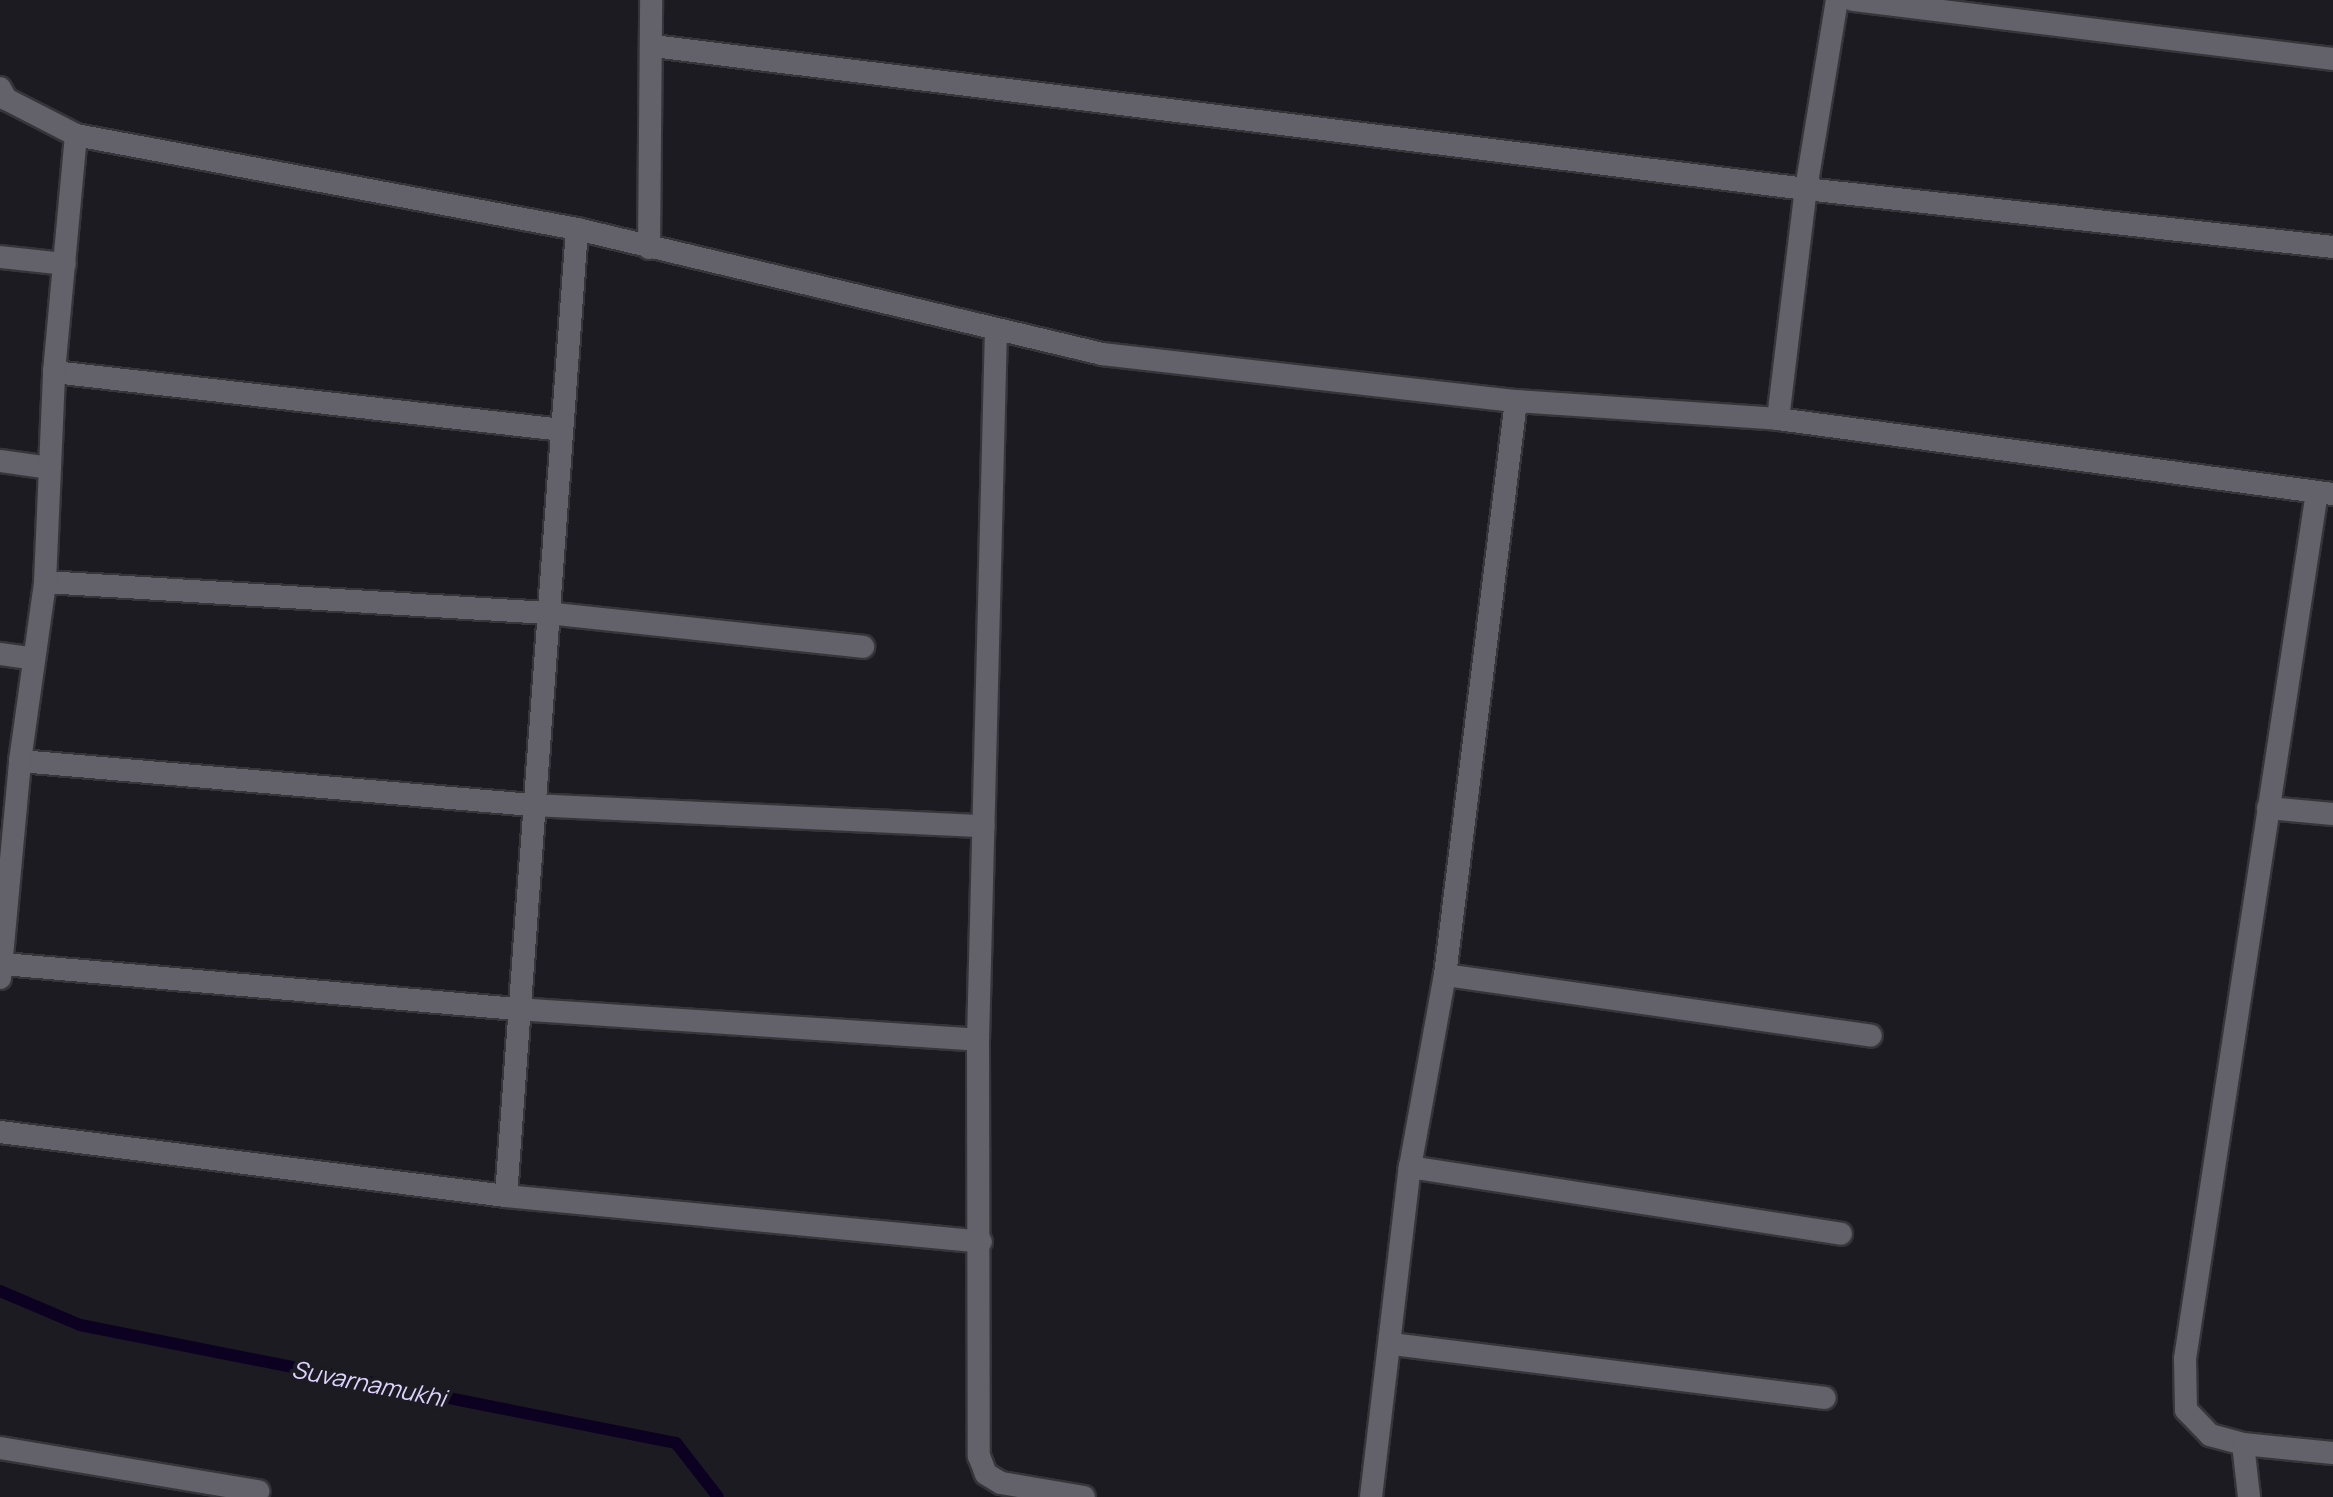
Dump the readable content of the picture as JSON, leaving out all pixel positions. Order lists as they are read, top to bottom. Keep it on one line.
{"water":["Suvarnamukhi"]}
